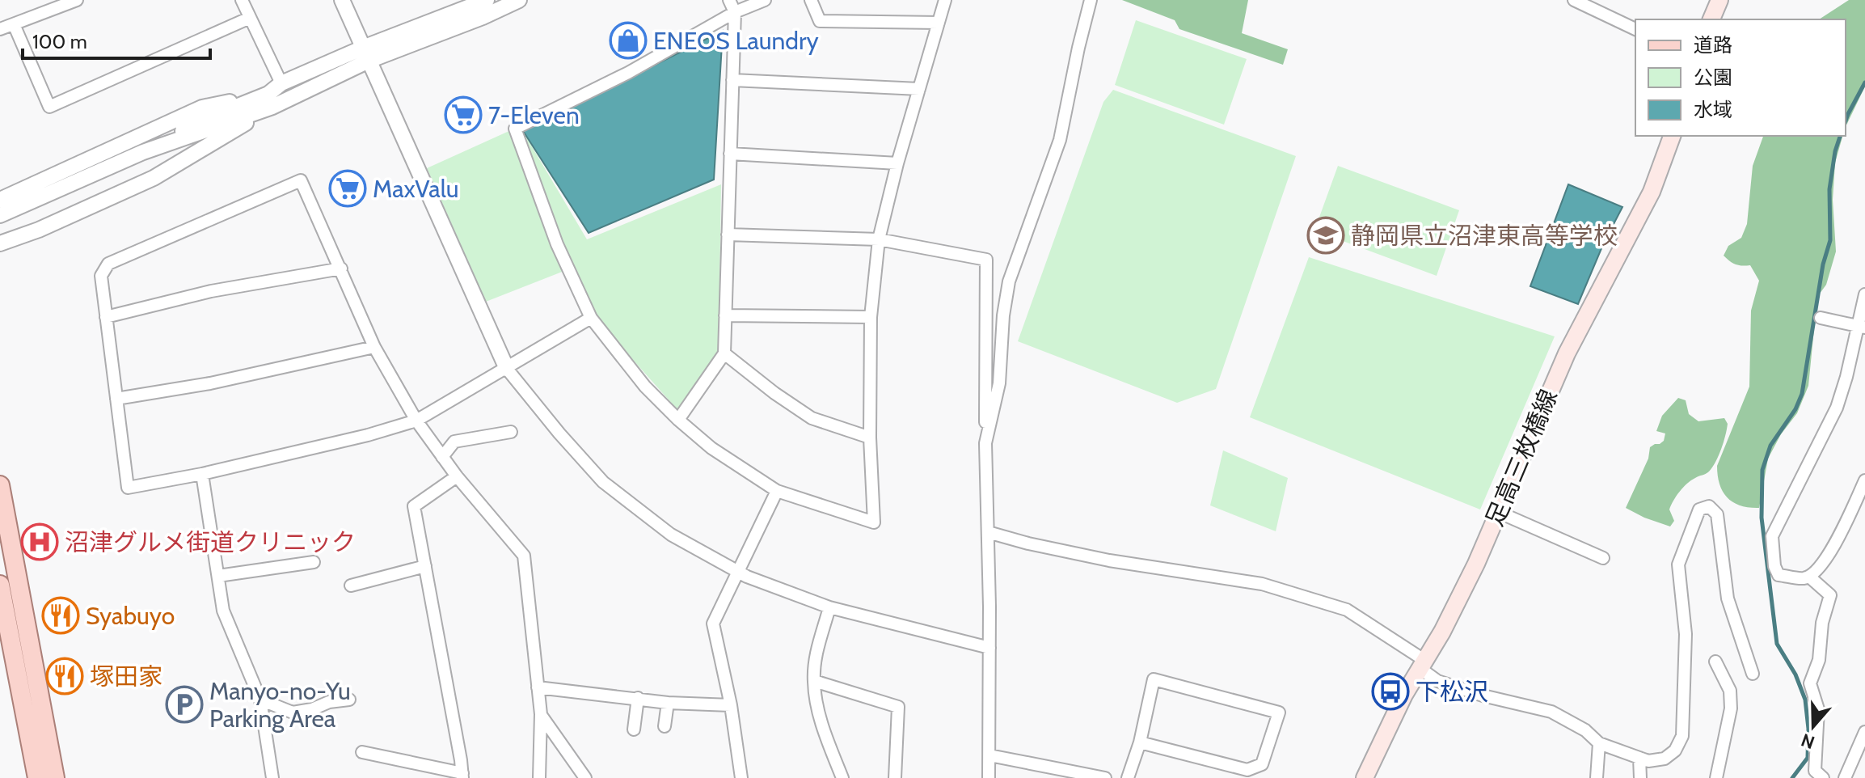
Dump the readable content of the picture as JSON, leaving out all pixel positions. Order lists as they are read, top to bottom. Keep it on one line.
{"streets":{"main road":["足高三枚橋線"]},"places":{"shop":["ENEOS Laundry"],"supermarket":["7-Eleven","MaxValu"],"school or university":["静岡県立沼津東高等学校"],"hospital":["沼津グルメ街道クリニック"],"restaurant":["Syabuyo","塚田家"],"bus stop":["下松沢"],"parking":["Manyo-no-Yu Parking Area"]},"legend":["道路","公園","水域"],"scale_bar":"100 m","north":"bottom"}
